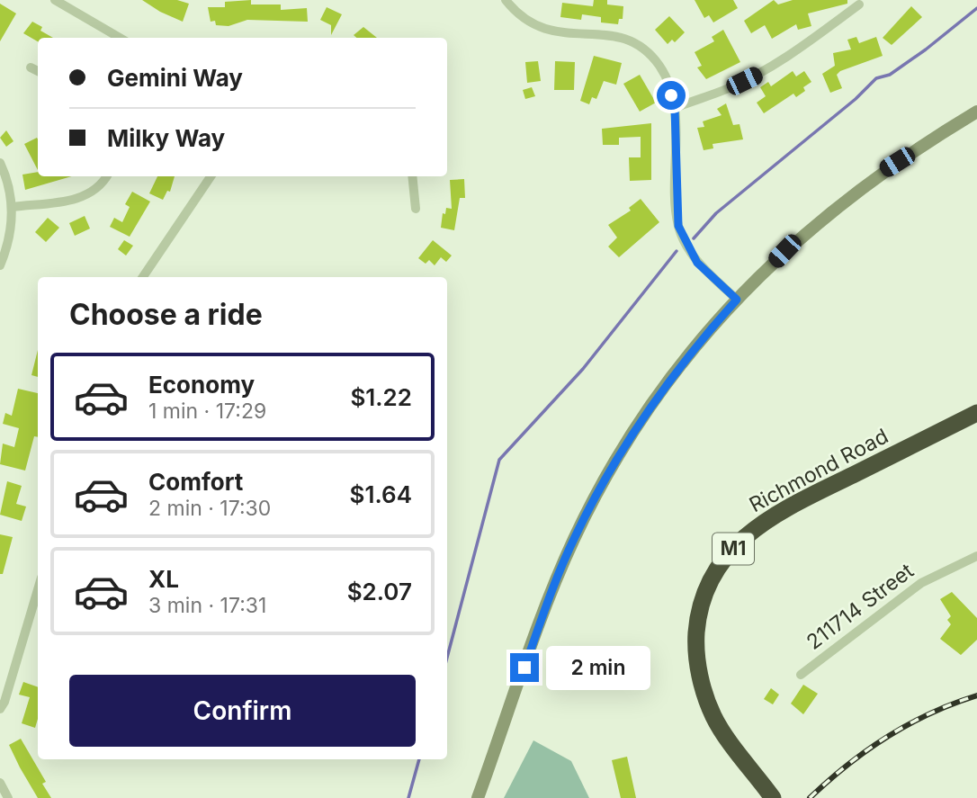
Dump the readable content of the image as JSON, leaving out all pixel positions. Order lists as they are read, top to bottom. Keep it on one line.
{"streets":{"highway":["Richmond Road","M1"],"street":["211714 Street"]},"page":{"banner":["Gemini Way","Milky Way"],"heading":"Choose a ride","list":[{"name":"Economy","note":"1 min · 17:29","value":"$1.22"},{"name":"Comfort","note":"2 min · 17:30","value":"$1.64"},{"name":"XL","note":"3 min · 17:31","value":"$2.07"}],"bubble":"2 min","buttons":"Confirm"}}
